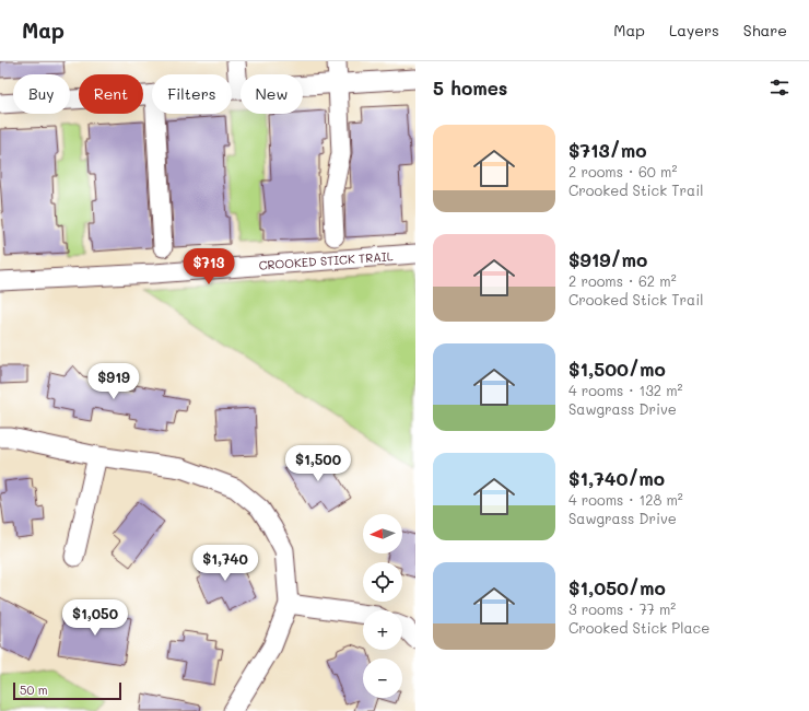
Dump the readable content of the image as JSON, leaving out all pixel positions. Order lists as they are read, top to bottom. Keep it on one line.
{"streets":{"street":["CROOKED STICK TRAIL"]},"scale_bar":"50 m","north":"left","page":{"header":"Map","nav":["Map","Layers","Share"],"heading":"5 homes","chip":["Buy","Rent","Filters","New"],"list":[{"name":"$713/mo","note":"2 rooms · 60 m² · Crooked Stick Trail"},{"name":"$919/mo","note":"2 rooms · 62 m² · Crooked Stick Trail"},{"name":"$1,500/mo","note":"4 rooms · 132 m² · Sawgrass Drive"},{"name":"$1,740/mo","note":"4 rooms · 128 m² · Sawgrass Drive"},{"name":"$1,050/mo","note":"3 rooms · 77 m² · Crooked Stick Place"}],"price":["$713","$919","$1,500","$1,740","$1,050"],"map_buttons":["+","−"],"scale":"50 m"}}
